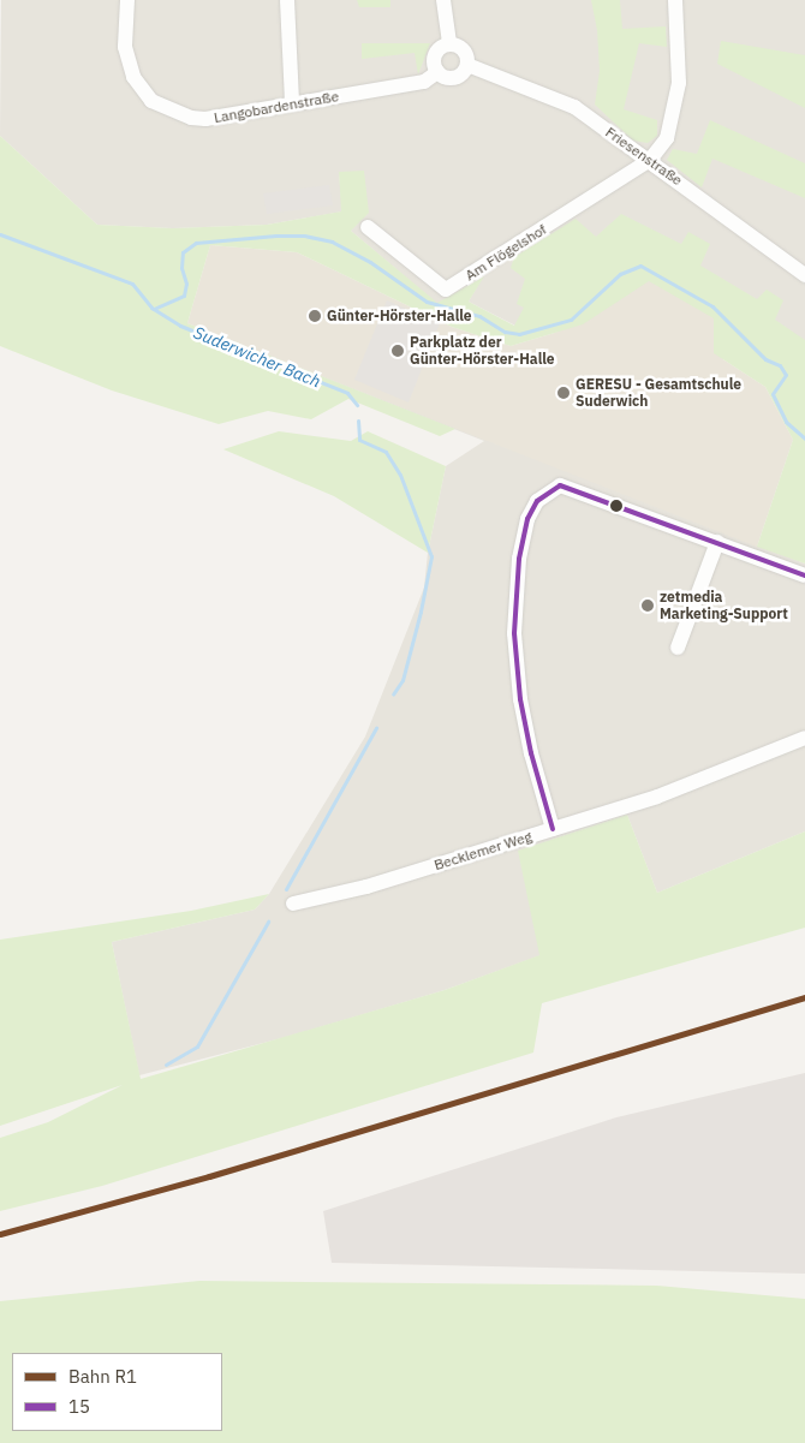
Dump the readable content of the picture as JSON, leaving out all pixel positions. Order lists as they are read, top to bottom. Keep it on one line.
{"streets":{"street":["Langobardenstraße","Friesenstraße","Am Flögelshof","Becklemer Weg"]},"crossings":[["Langobardenstraße","Friesenstraße"],["Friesenstraße","Am Flögelshof"]],"water":["Suderwicher Bach"],"places":["Günter-Hörster-Halle","Parkplatz der Günter-Hörster-Halle","GERESU - Gesamtschule Suderwich","zetmedia Marketing-Support"],"lines":["transit line 15","rail line R1"],"legend":["Bahn R1","15"]}
